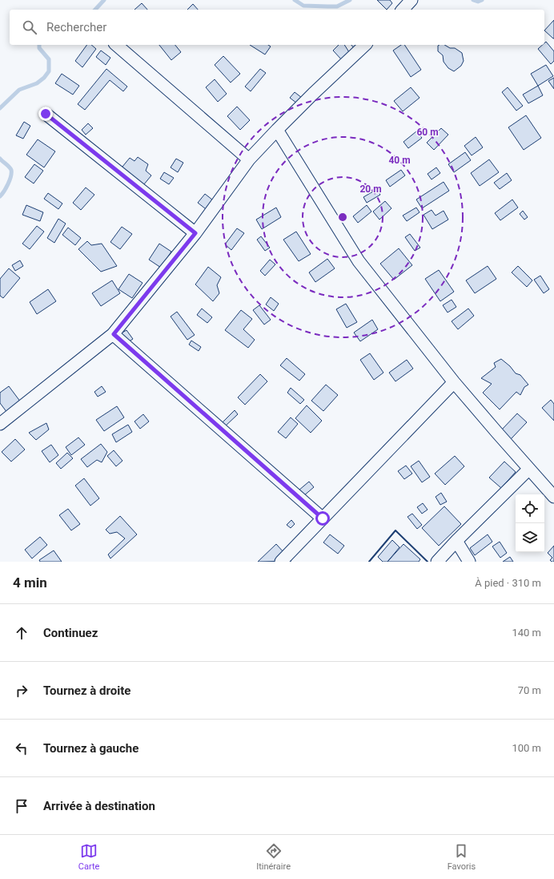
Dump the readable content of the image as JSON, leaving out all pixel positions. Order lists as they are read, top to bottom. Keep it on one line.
{"page":{"search":"Rechercher","heading":["4 min","À pied · 310 m"],"list":[["Continuez","140 m"],["Tournez à droite","70 m"],["Tournez à gauche","100 m"],"Arrivée à destination"],"nav":["Carte","Itinéraire","Favoris"]},"rings":["60 m","40 m","20 m"]}
